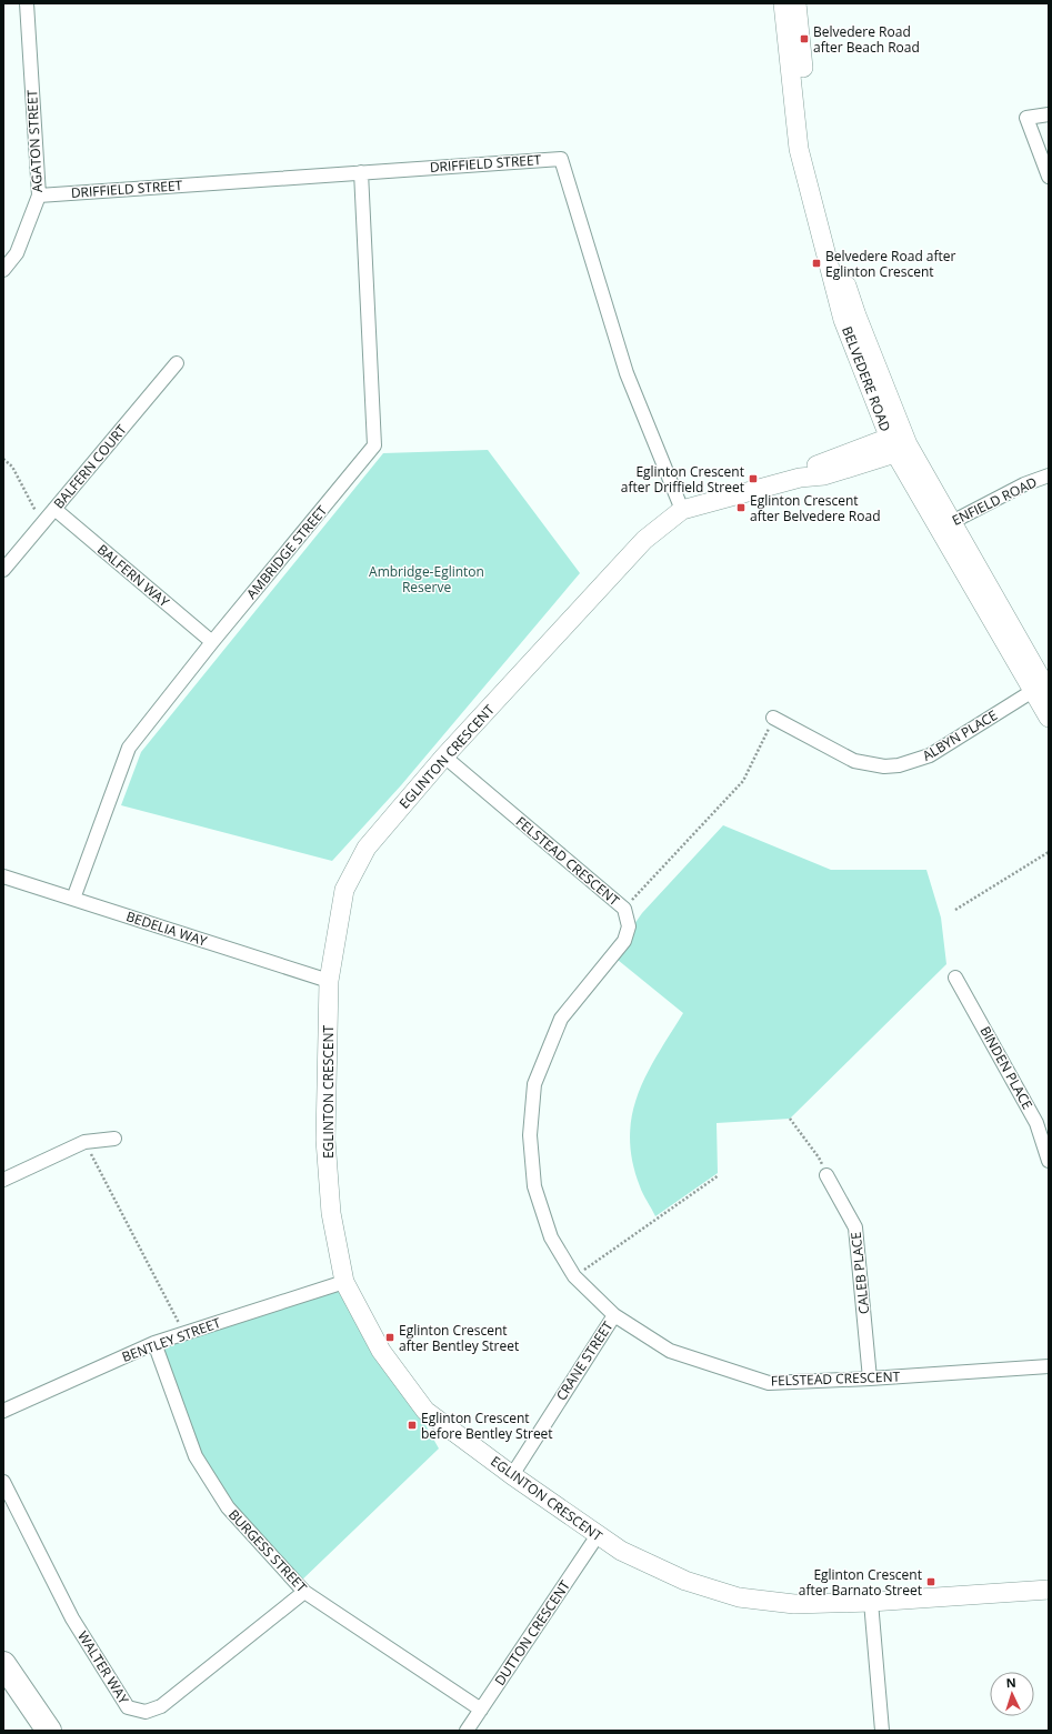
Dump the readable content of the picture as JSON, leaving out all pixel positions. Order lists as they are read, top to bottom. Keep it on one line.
{"streets":{"street":["AGATON STREET","DRIFFIELD STREET","BELVEDERE ROAD","BALFERN COURT","ENFIELD ROAD","AMBRIDGE STREET","BALFERN WAY","ALBYN PLACE","EGLINTON CRESCENT","FELSTEAD CRESCENT","BEDELIA WAY","BINDEN PLACE","CALEB PLACE","BENTLEY STREET","CRANE STREET","BURGESS STREET","DUTTON CRESCENT","WALTER WAY"]},"crossings":[["AGATON STREET","DRIFFIELD STREET"],["DRIFFIELD STREET","AMBRIDGE STREET"],["DRIFFIELD STREET","EGLINTON CRESCENT"],["BELVEDERE ROAD","ENFIELD ROAD"],["BELVEDERE ROAD","ALBYN PLACE"],["BELVEDERE ROAD","EGLINTON CRESCENT"],["BALFERN COURT","BALFERN WAY"],["AMBRIDGE STREET","BALFERN WAY"],["AMBRIDGE STREET","BEDELIA WAY"],["EGLINTON CRESCENT","FELSTEAD CRESCENT"],["EGLINTON CRESCENT","BEDELIA WAY"],["EGLINTON CRESCENT","BENTLEY STREET"],["EGLINTON CRESCENT","CRANE STREET"],["EGLINTON CRESCENT","DUTTON CRESCENT"],["FELSTEAD CRESCENT","CALEB PLACE"],["FELSTEAD CRESCENT","CRANE STREET"],["BENTLEY STREET","BURGESS STREET"],["BURGESS STREET","DUTTON CRESCENT"],["BURGESS STREET","WALTER WAY"]],"parks":["Ambridge-Eglinton Reserve"],"places":{"transit":["Belvedere Road after Beach Road","Belvedere Road after Eglinton Crescent","Eglinton Crescent after Driffield Street","Eglinton Crescent after Belvedere Road","Eglinton Crescent after Bentley Street","Eglinton Crescent before Bentley Street","Eglinton Crescent after Barnato Street"]},"north":"top"}
